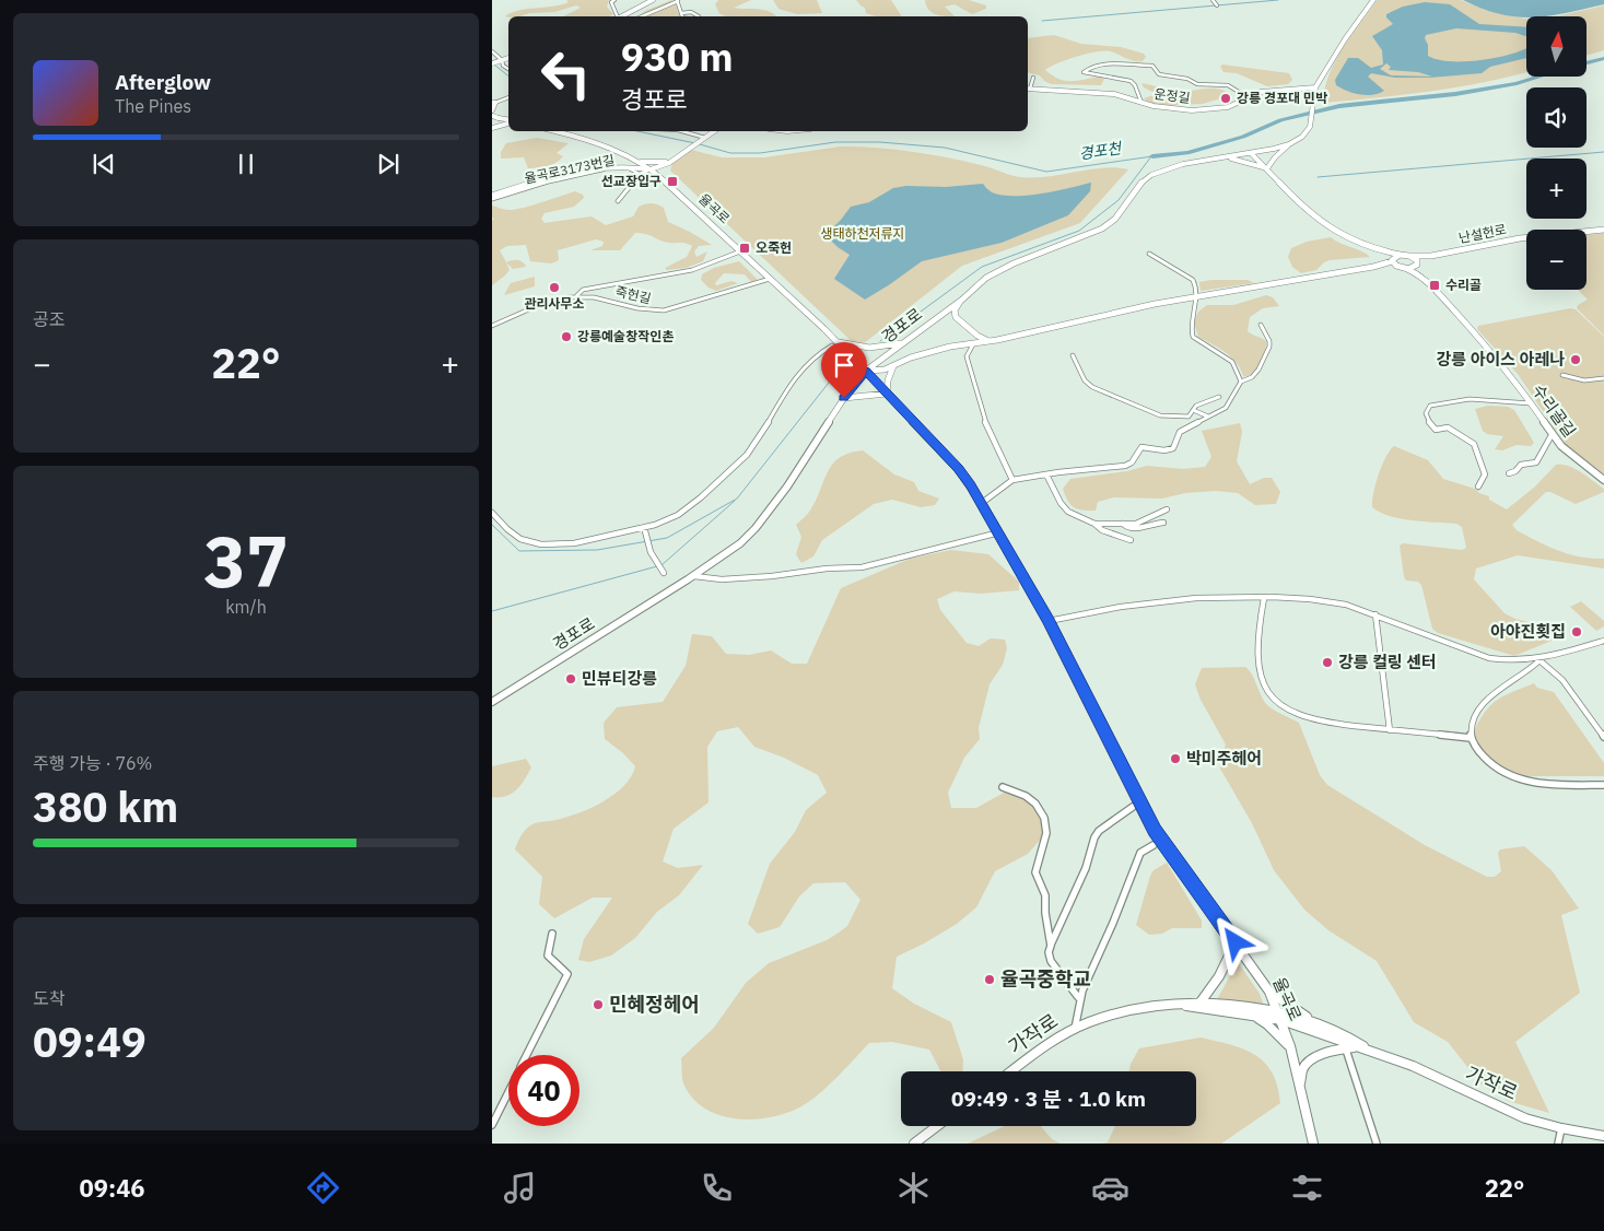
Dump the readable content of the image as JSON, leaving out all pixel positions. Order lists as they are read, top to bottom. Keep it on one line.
{"streets":{"street":["운정길","율곡로3173번길","율곡로","난설헌로","죽헌길","경포로","수리골길","가작로"]},"crossings":[["운정길","경포로"],["율곡로","죽헌길"],["율곡로","경포로"],["율곡로","가작로"],["난설헌로","수리골길"]],"water":["경포천"],"parks":["생태하천저류지"],"places":{"other":["강릉 경포대 민박","관리사무소","강릉예술창작인촌","강릉 아이스 아레나","아야진횟집","강릉 컬링 센터","민뷰티강릉","박미주헤어","율곡중학교","민혜정헤어"],"transit":["선교장입구","오죽헌","수리골"]},"north":"top","page":{"map_buttons":["+","−"],"turn":["930 m","경포로"],"song":["Afterglow","The Pines"],"tile":["공조",["37","km/h"],["주행 가능 · 76%","380 km"],["도착","09:49"]],"heat":["−","22°","+"],"limit":"40","trip":"09:49 · 3 분 · 1.0 km","tabs":["09:46","22°"]}}
